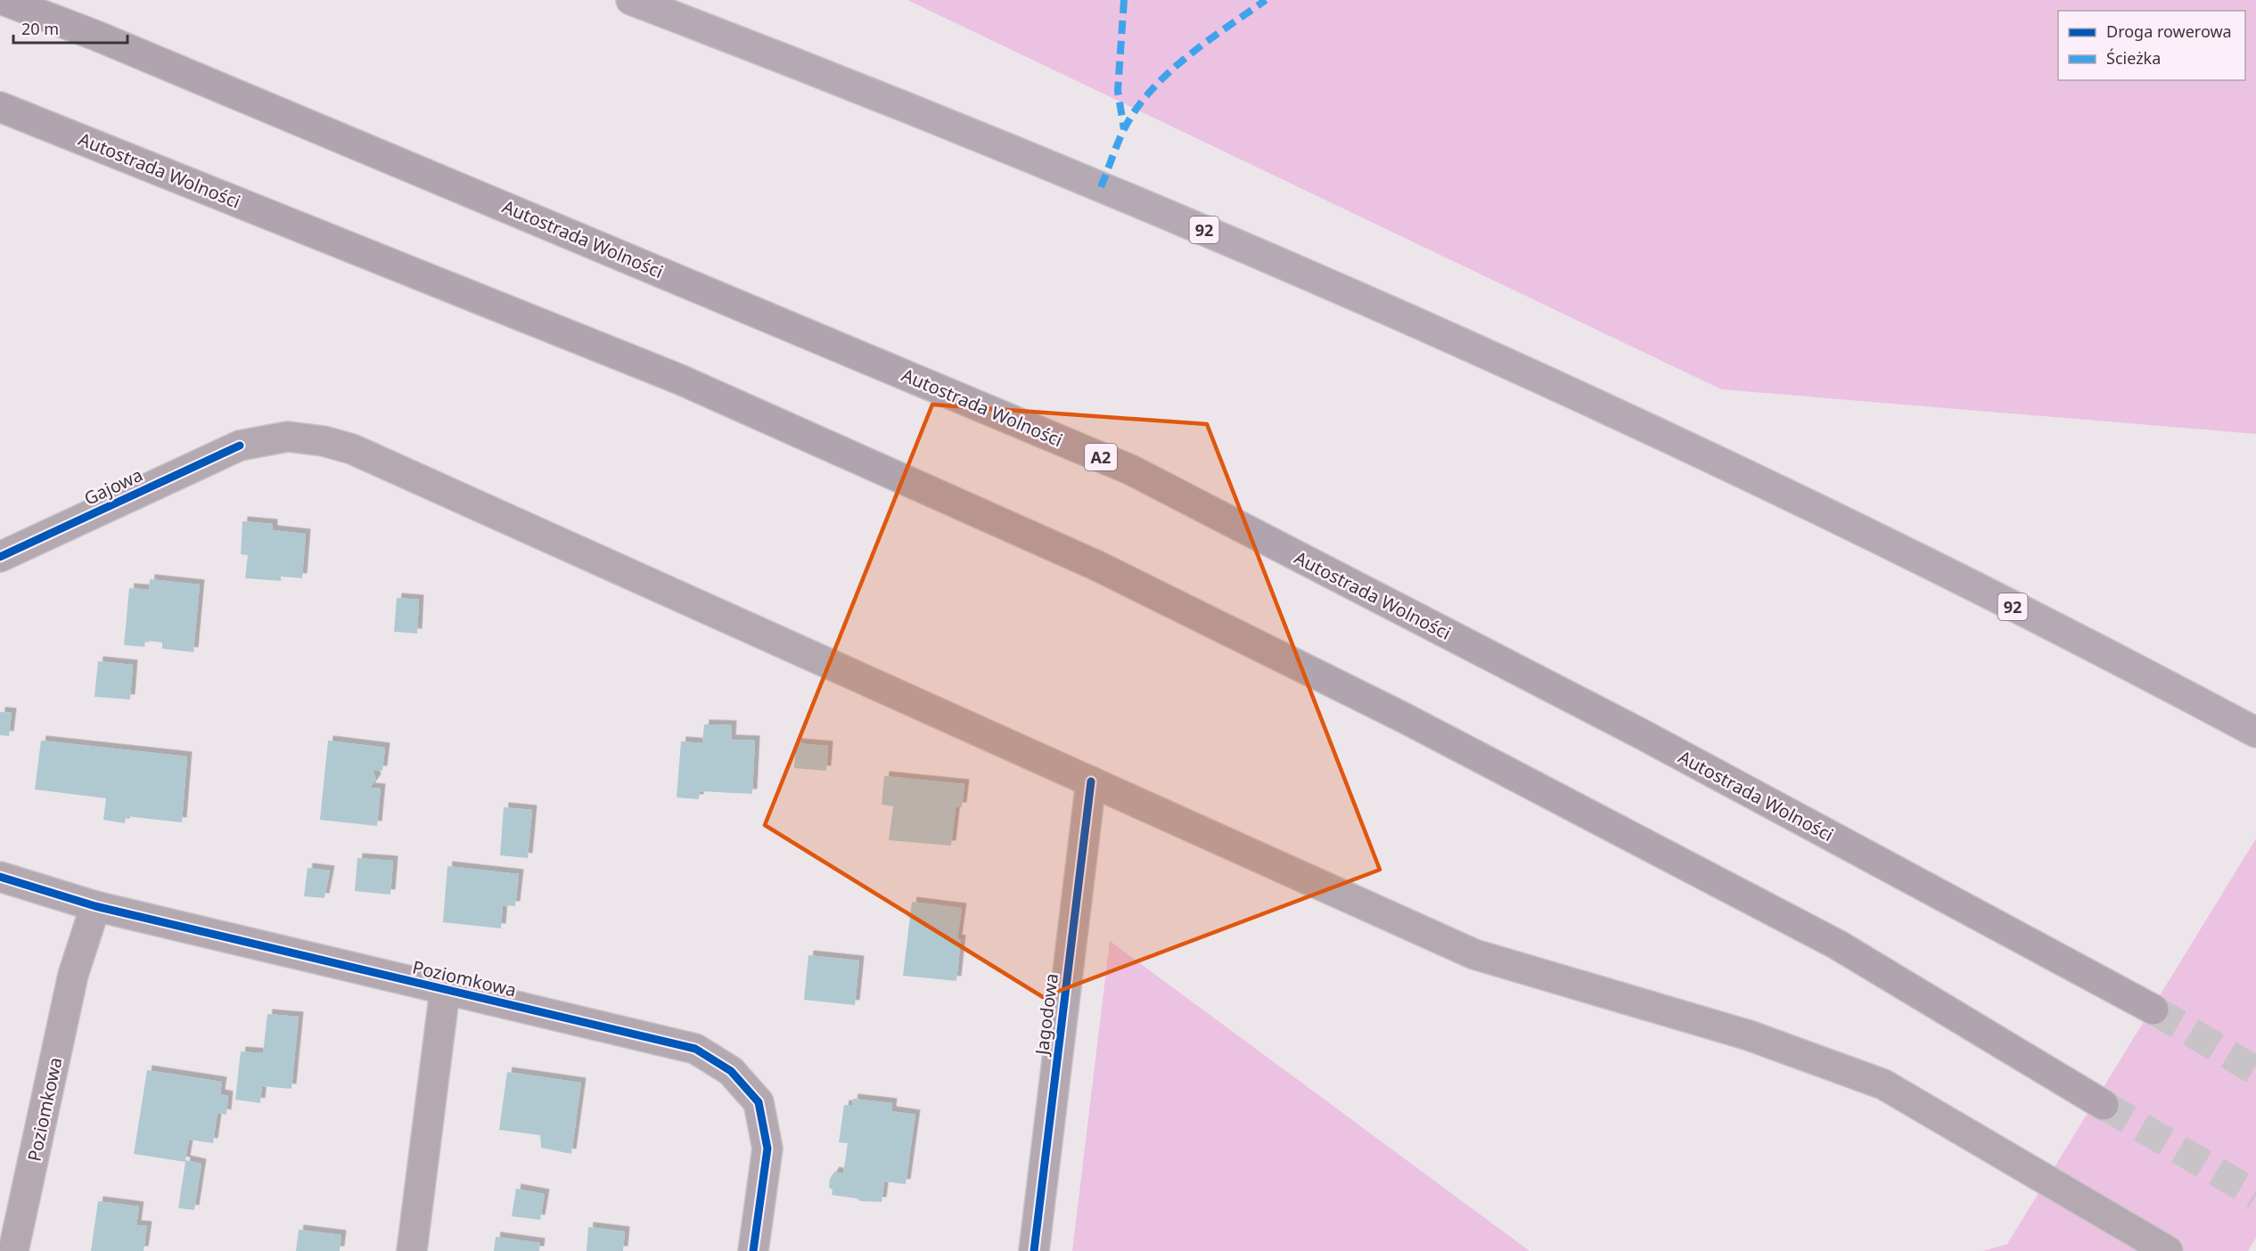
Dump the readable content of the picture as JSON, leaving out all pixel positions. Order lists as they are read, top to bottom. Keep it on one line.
{"streets":{"highway":["Autostrada Wolności","A2"],"main road":["92"],"street":["Gajowa","Poziomkowa","Jagodowa"]},"crossings":[["Gajowa","Jagodowa"]],"legend":["Droga rowerowa","Ścieżka"],"scale_bar":"20 m"}
